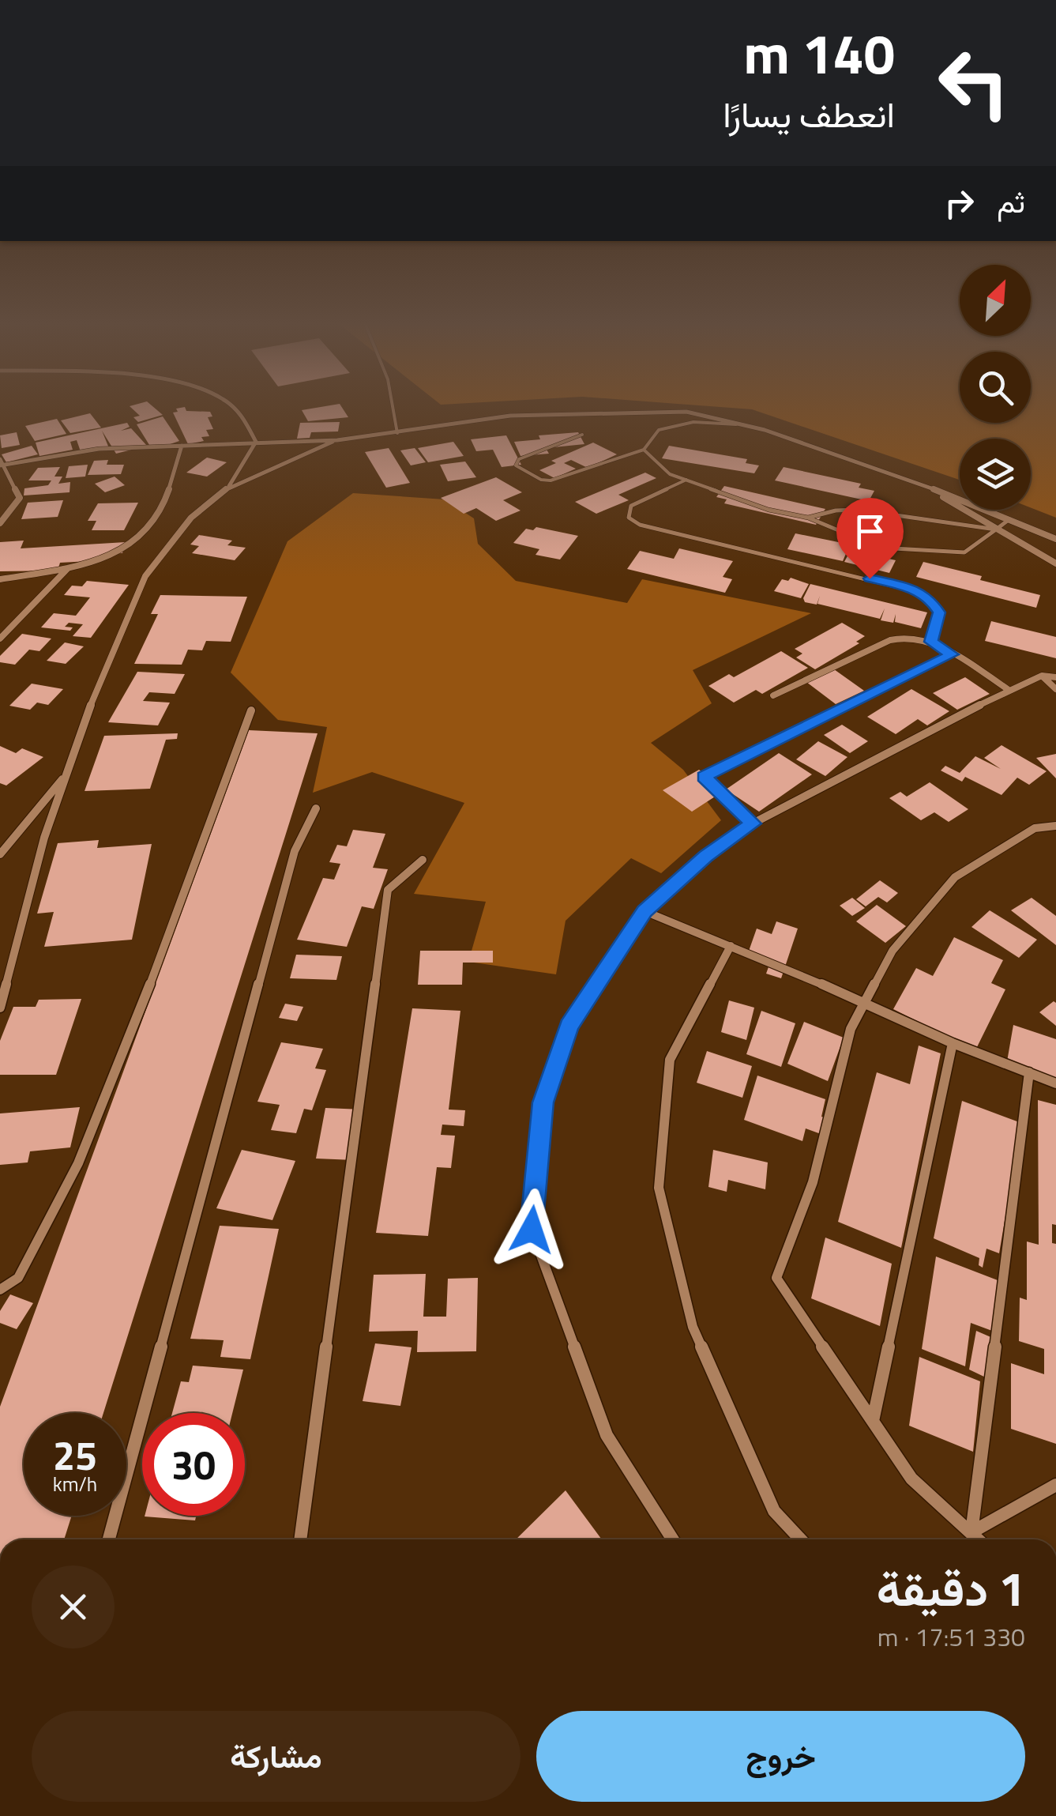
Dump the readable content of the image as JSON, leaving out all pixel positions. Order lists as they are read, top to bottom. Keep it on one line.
{"north":"top right","page":{"turn":["140 m","انعطف يسارًا"],"then":"ثم","speed":"25 km/h","limit":"30","heading":["1 دقيقة","330 m · 17:51"],"buttons":["خروج","مشاركة"]}}
